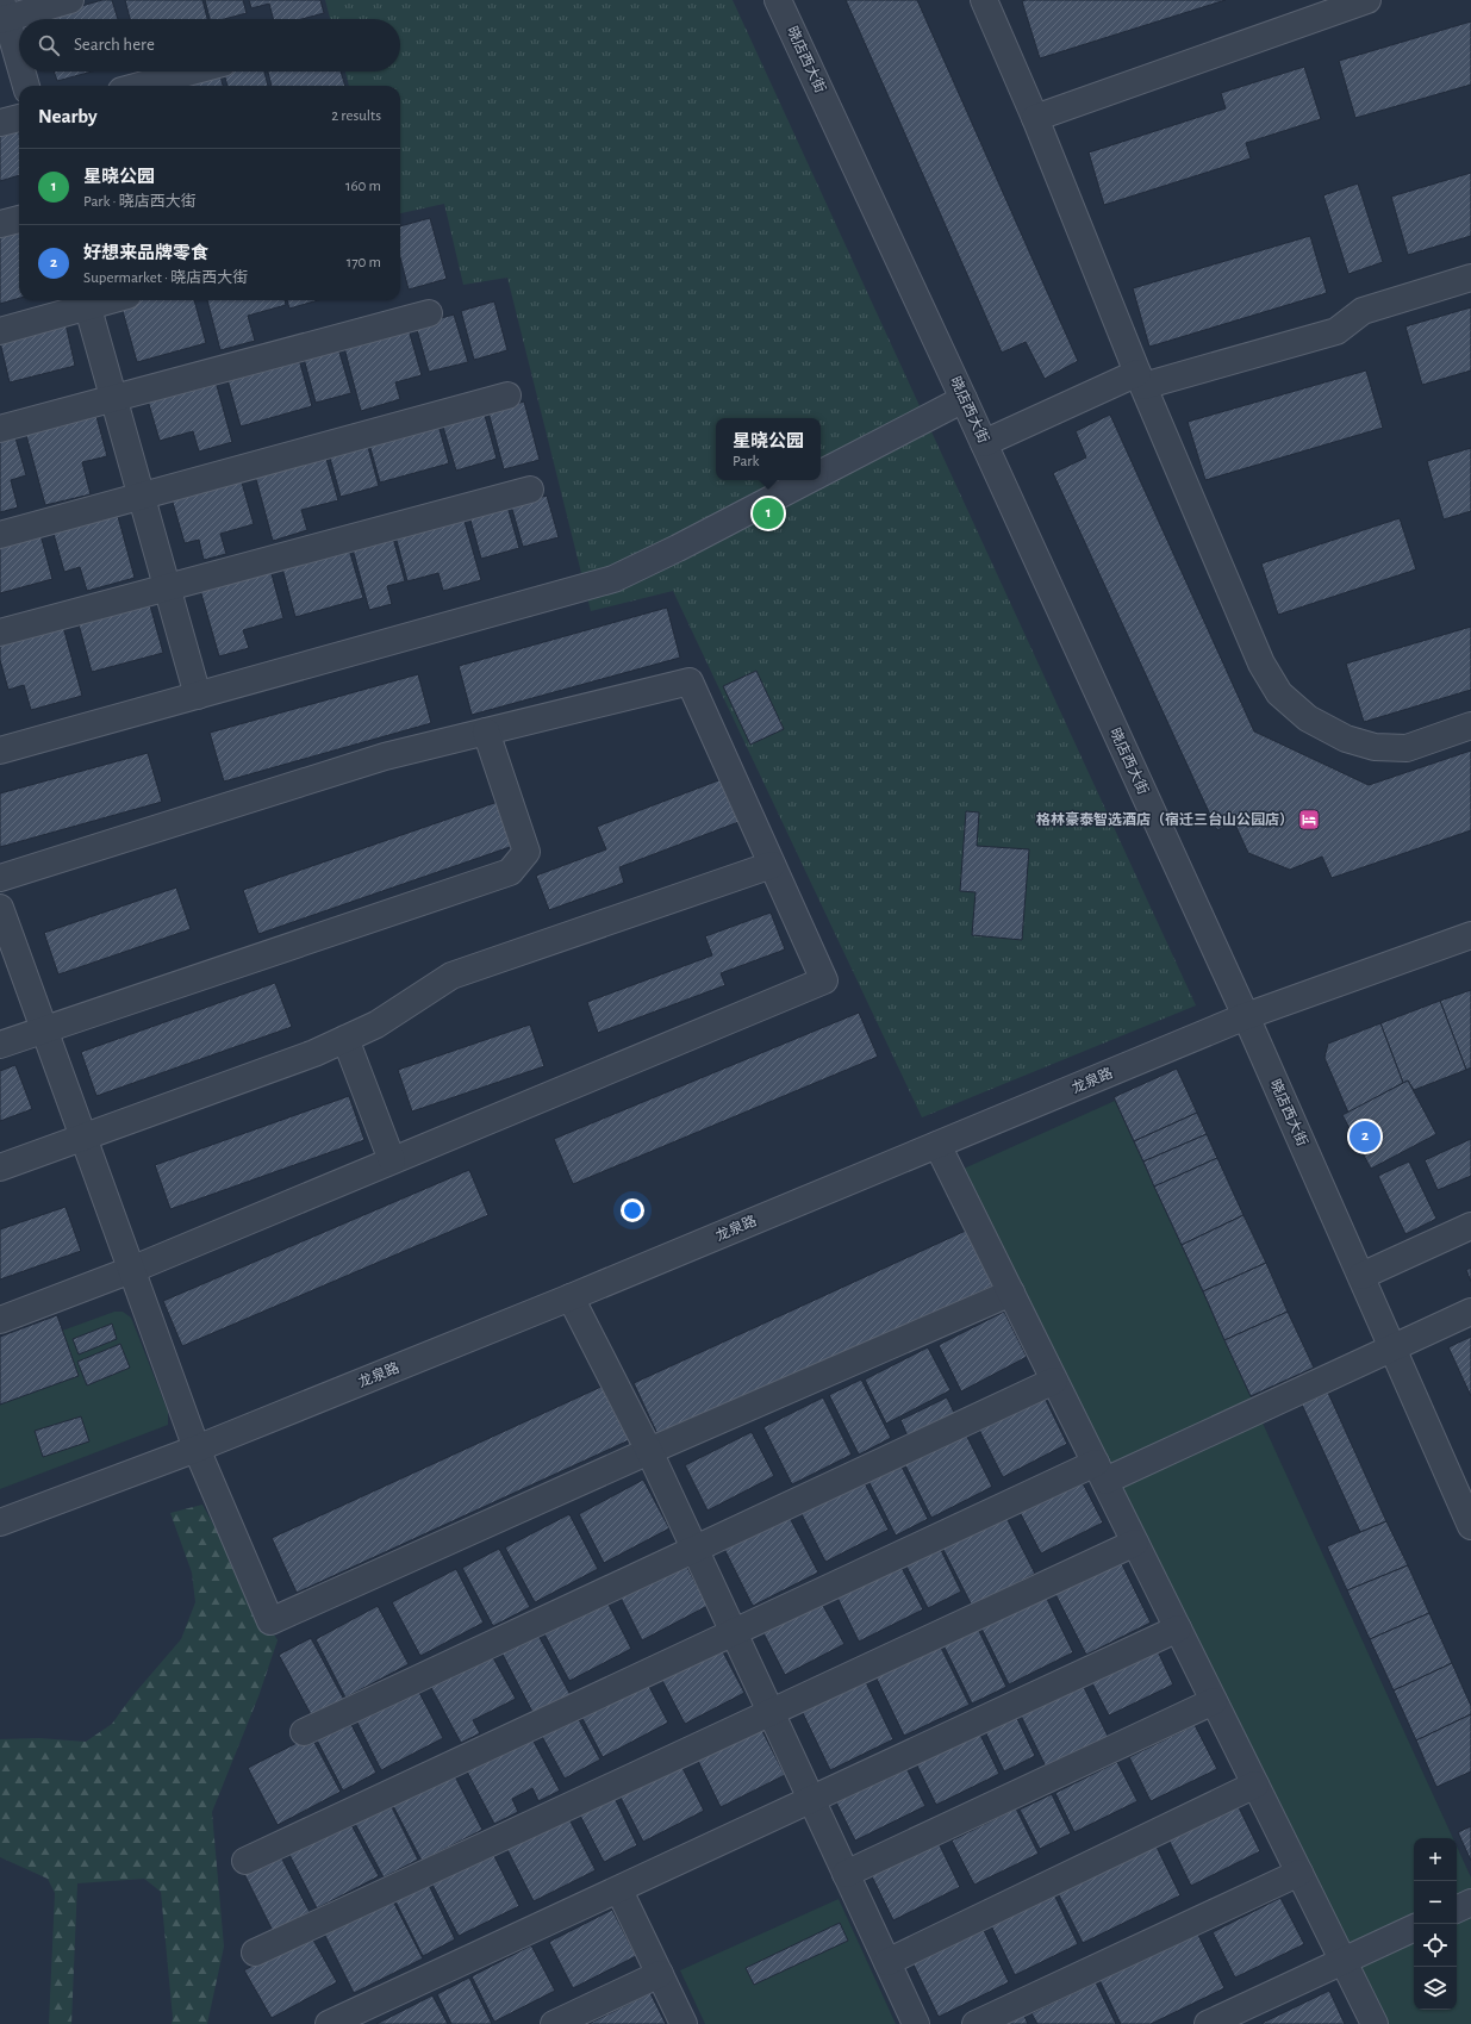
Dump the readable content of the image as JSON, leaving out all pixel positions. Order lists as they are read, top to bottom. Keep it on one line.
{"streets":{"street":["晓店西大街","龙泉路"]},"crossings":[["晓店西大街","龙泉路"]],"places":{"hotel":["格林豪泰智选酒店（宿迁三台山公园店）"]},"page":{"search":"Search here","heading":["Nearby","2 results"],"list":[{"mark":"1","name":"星晓公园","note":"Park · 晓店西大街","value":"160 m"},{"mark":"2","name":"好想来品牌零食","note":"Supermarket · 晓店西大街","value":"170 m"}],"popup":["星晓公园","Park"],"pins":["1","2"],"map_buttons":["+","−"]}}
